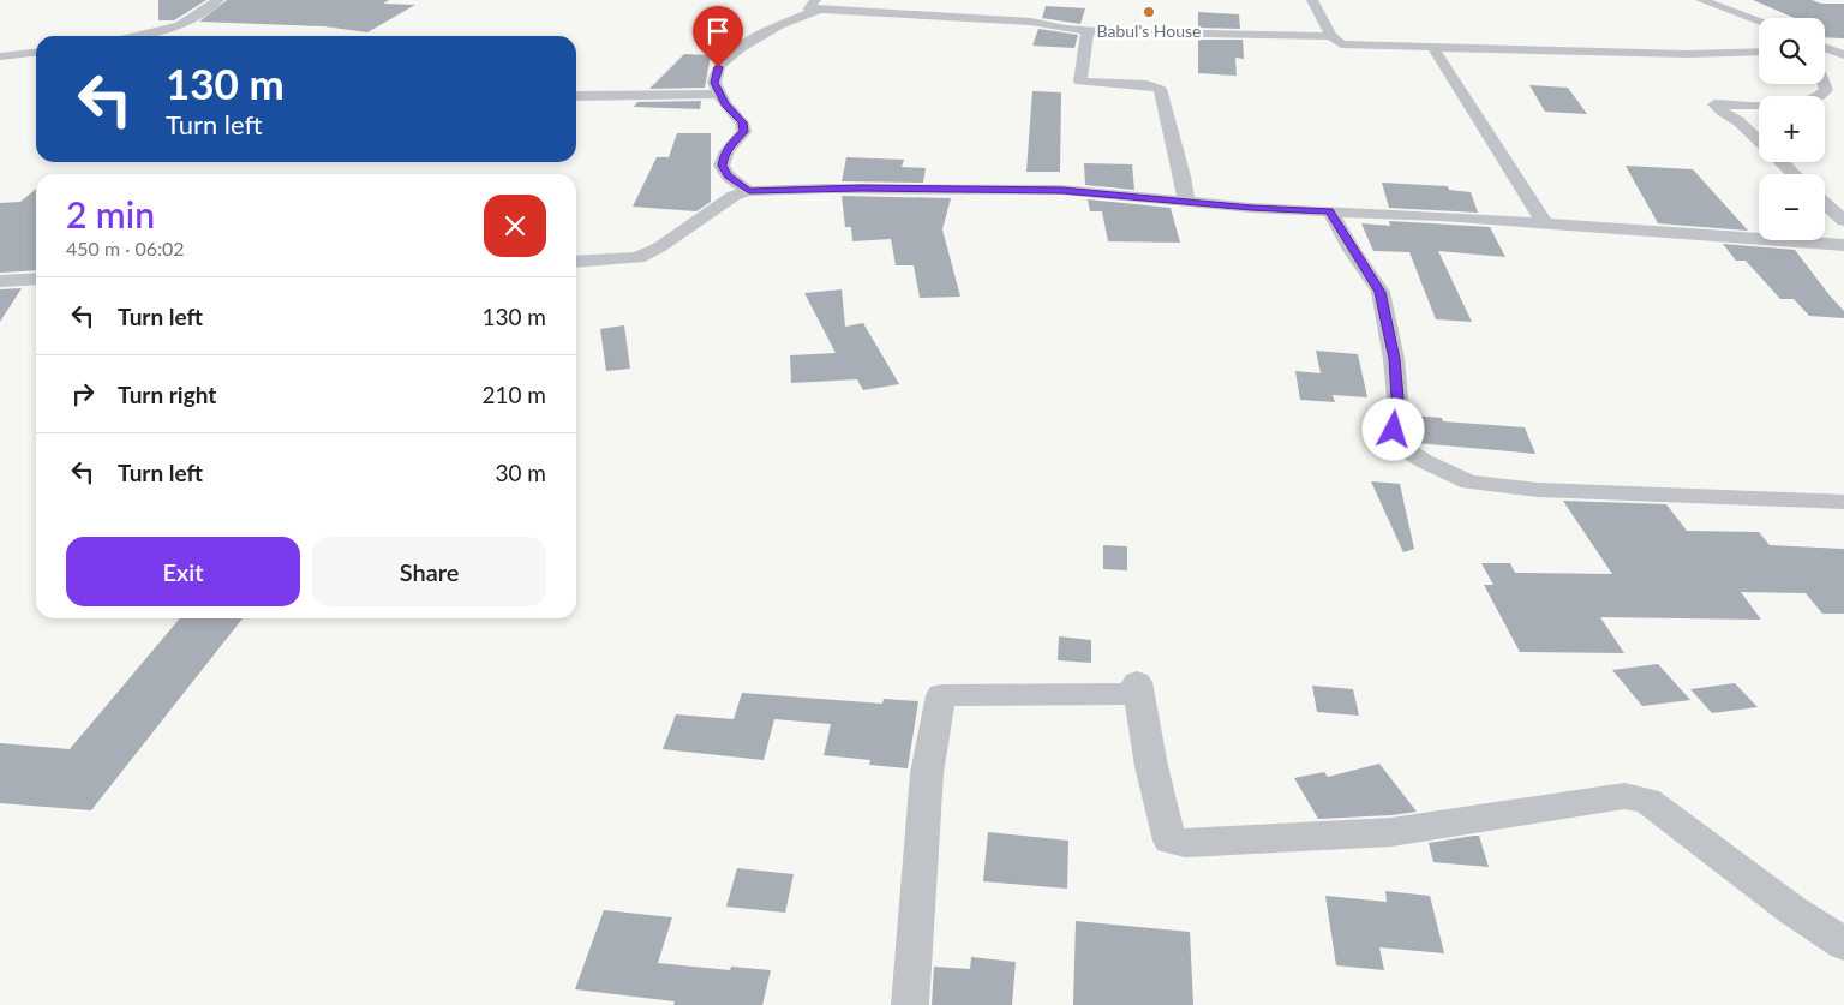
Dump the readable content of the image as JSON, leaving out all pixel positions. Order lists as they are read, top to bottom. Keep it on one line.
{"places":["Babul's House"],"page":{"map_buttons":["+","−"],"turn":["130 m","Turn left"],"heading":["2 min","450 m · 06:02"],"list":[{"name":"Turn left","value":"130 m"},{"name":"Turn right","value":"210 m"},{"name":"Turn left","value":"30 m"}],"buttons":["Exit","Share"]}}
